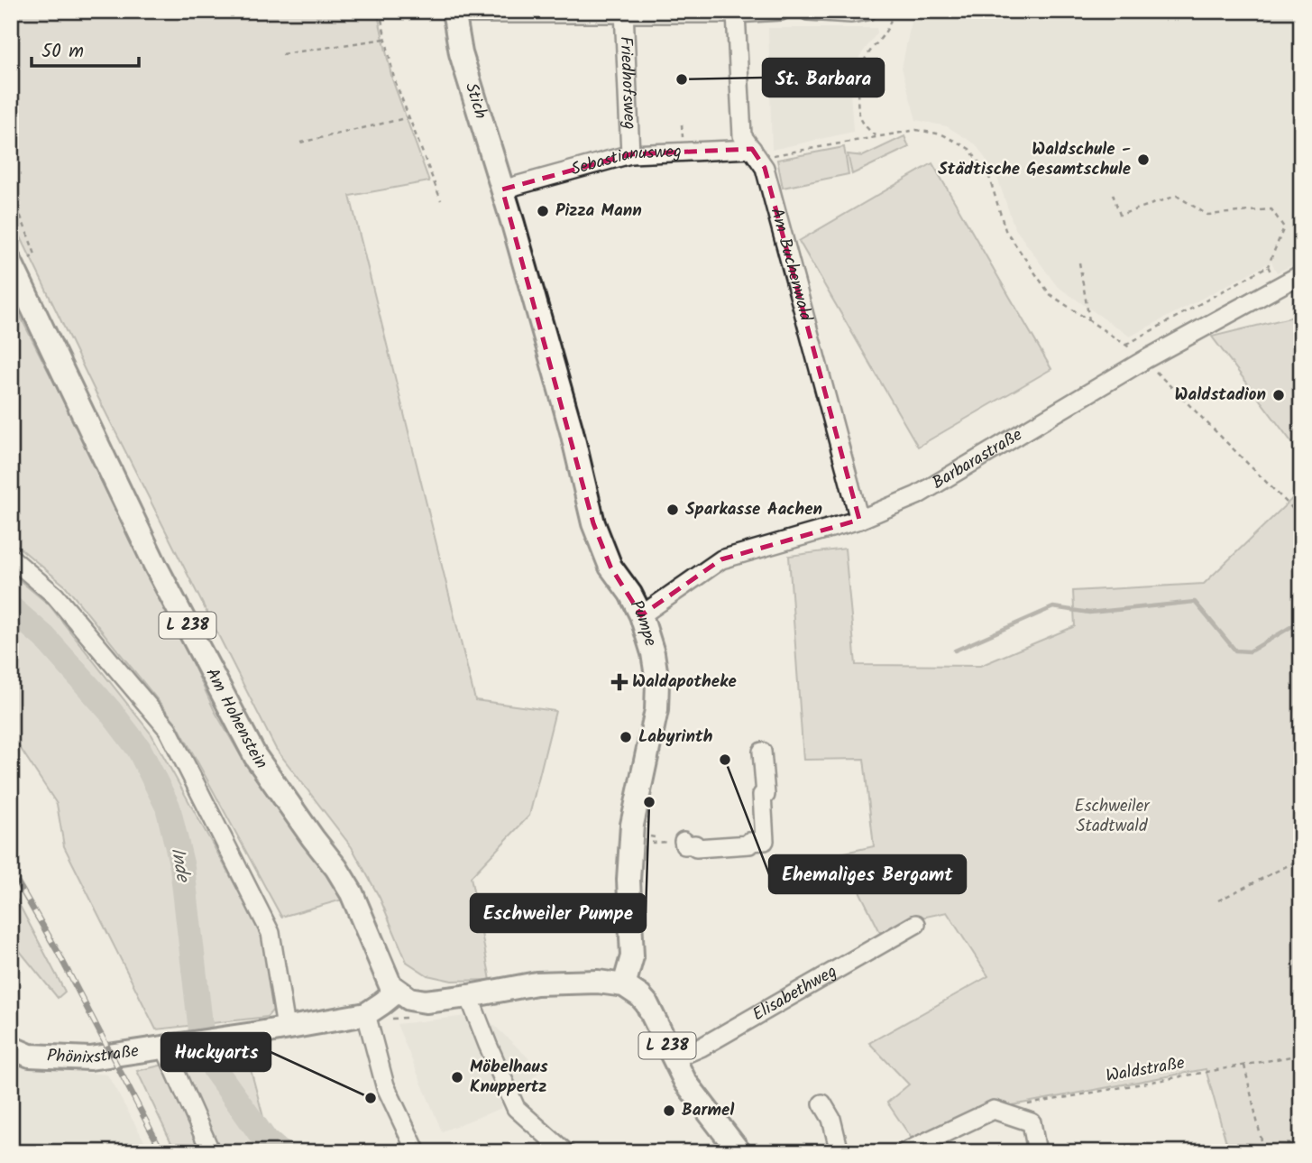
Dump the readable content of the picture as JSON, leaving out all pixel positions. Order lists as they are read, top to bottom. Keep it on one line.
{"streets":{"main road":["Stich","Pumpe","L 238","Am Hohenstein","Phönixstraße"],"street":["Friedhofsweg","Sebastianusweg","Am Buchenwald","Barbarastraße","Elisabethweg"],"path":["Waldstraße"]},"crossings":[["Friedhofsweg","Sebastianusweg"],["Stich","Sebastianusweg"],["Stich","Pumpe"],["Sebastianusweg","Am Buchenwald"],["Sebastianusweg","Pumpe"],["Am Buchenwald","Barbarastraße"],["Barbarastraße","Pumpe"],["Pumpe","L 238"],["L 238","Elisabethweg"],["Am Hohenstein","Phönixstraße"]],"water":["Inde"],"parks":["Eschweiler Stadtwald"],"places":{"other":["St. Barbara","Waldschule - Städtische Gesamtschule","Pizza Mann","Waldstadion","Sparkasse Aachen","Labyrinth","Ehemaliges Bergamt","Eschweiler Pumpe","Möbelhaus Knuppertz","Huckyarts","Barmel"],"health":["Waldapotheke"]},"scale_bar":"50 m"}
